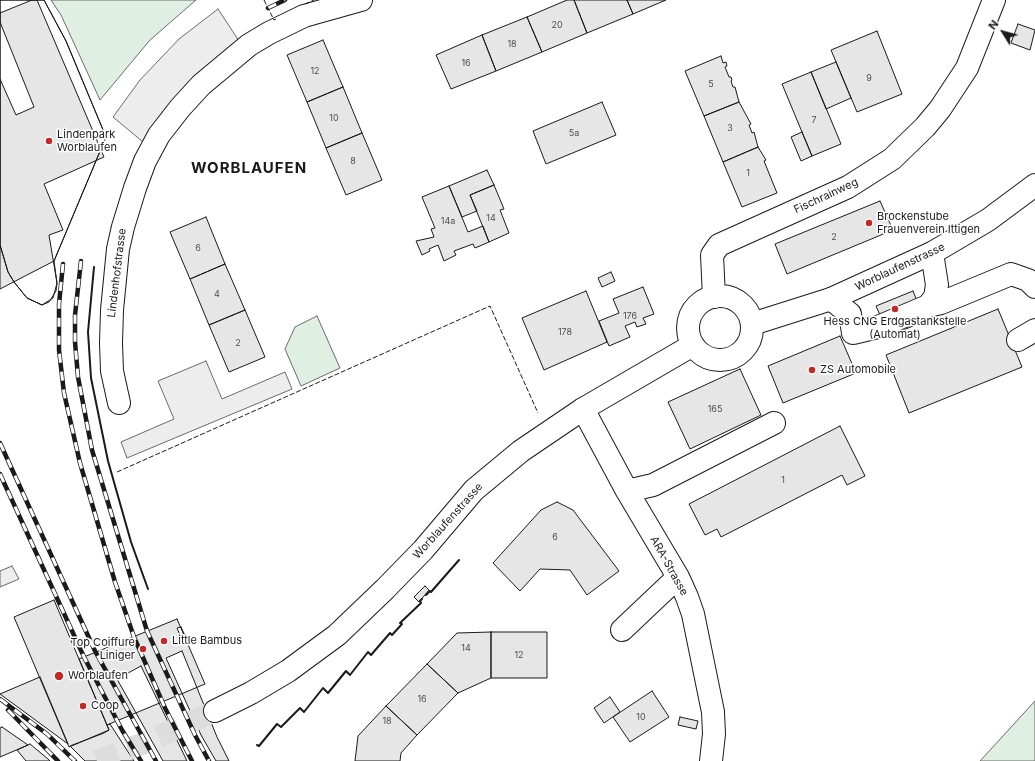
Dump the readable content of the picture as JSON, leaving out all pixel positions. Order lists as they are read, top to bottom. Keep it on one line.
{"streets":{"street":["Fischrainweg","Worblaufenstrasse","Lindenhofstrasse","ARA-Strasse"]},"crossings":[["Fischrainweg","Worblaufenstrasse"],["Worblaufenstrasse","ARA-Strasse"]],"districts":["WORBLAUFEN"],"places":["Lindenpark Worblaufen","Brockenstube Frauenverein Ittigen","Hess CNG Erdgastankstelle (Automat)","ZS Automobile","Little Bambus","Top Coiffure Liniger","Worblaufen","Coop"],"house_numbers":["20","18","16","12","9","5","10","7","3","5a","8","1","14","14a","2","6","4","176","178","2","165","1","6","14","12","16","10","18"],"north":"top left"}
